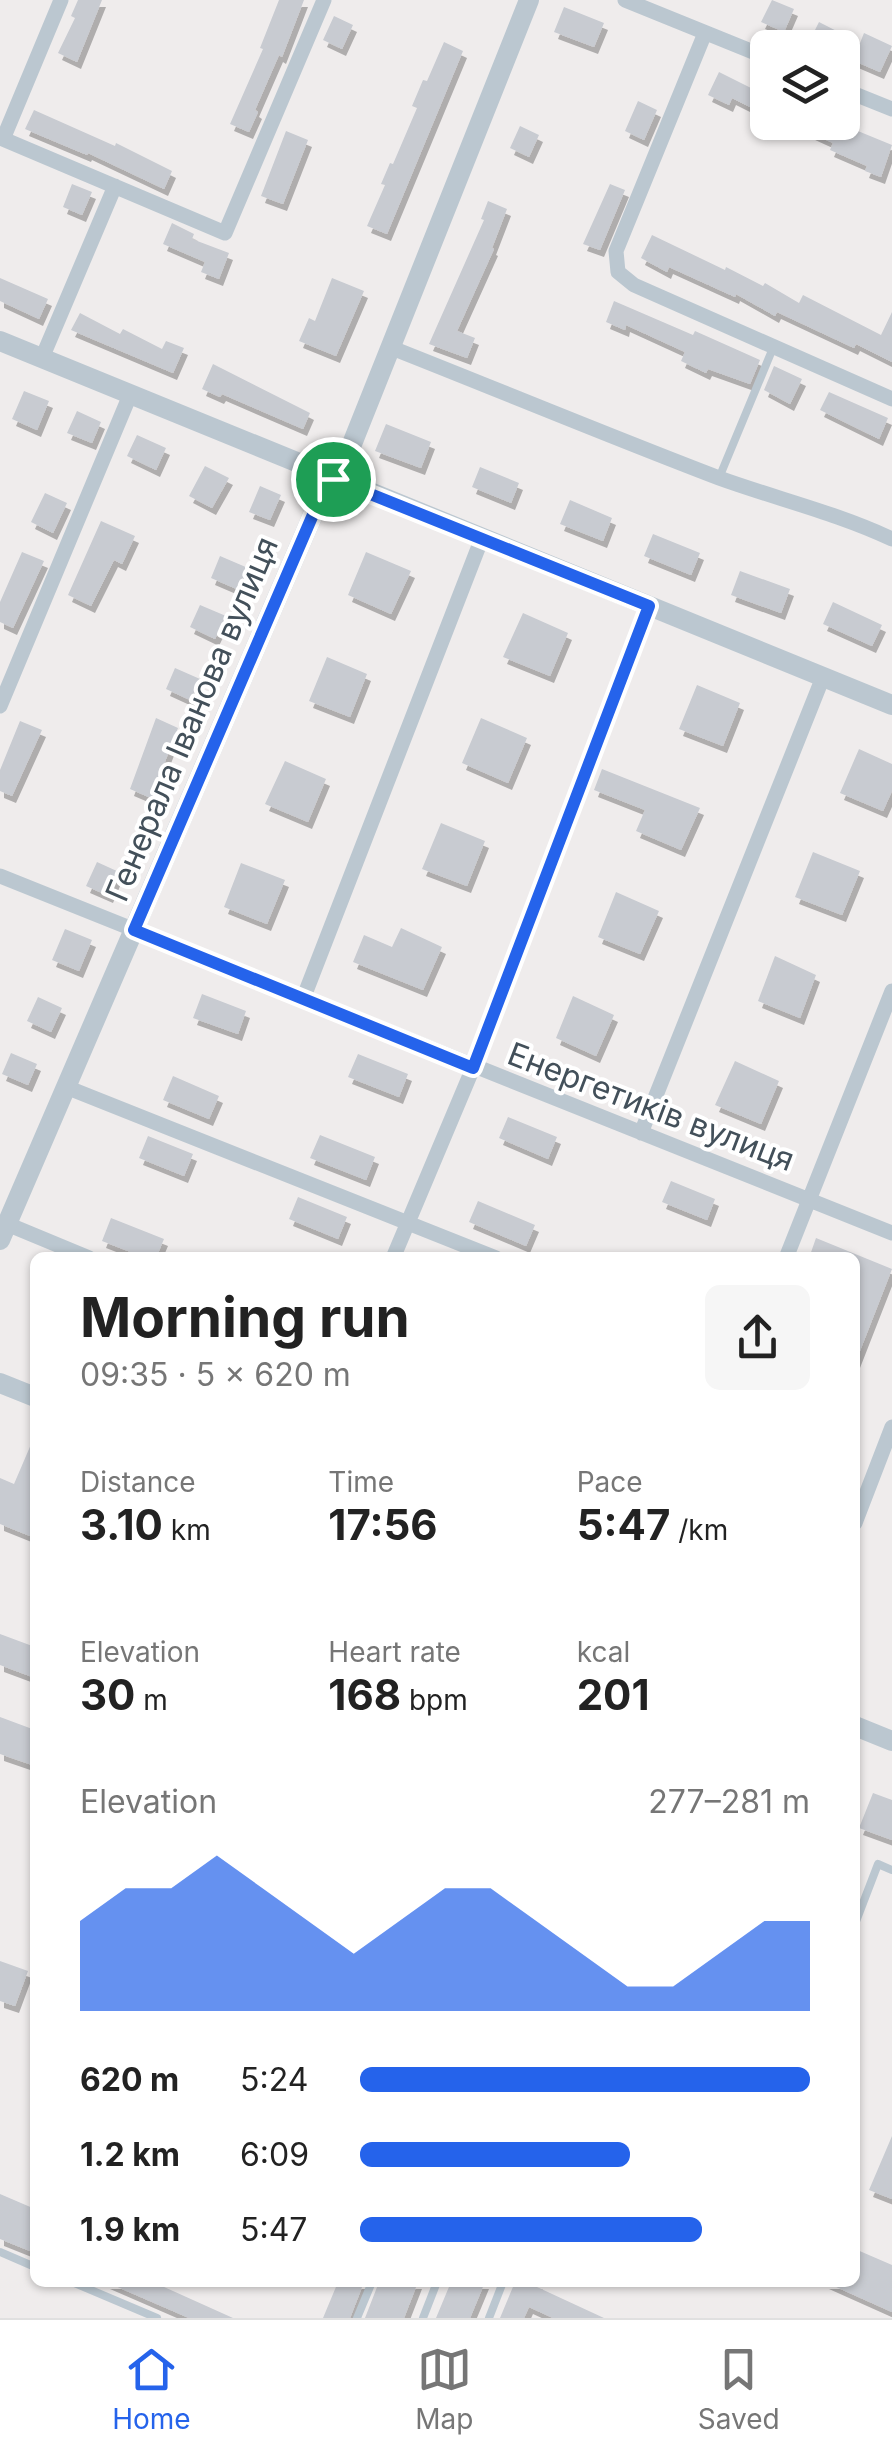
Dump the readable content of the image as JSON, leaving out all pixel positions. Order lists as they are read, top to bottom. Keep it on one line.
{"streets":{"street":["Генерала Іванова вулиця","Енергетиків вулиця"]},"crossings":[["Генерала Іванова вулиця","Енергетиків вулиця"]],"page":{"heading":["Morning run","09:35 · 5 × 620 m"],"stats":[["Distance","3.10 km"],["Time","17:56"],["Pace","5:47 /km"],["Elevation","30 m"],["Heart rate","168 bpm"],["kcal","201"]],"chart":["Elevation","277–281 m"],"list":[{"name":"620 m","note":"5:24"},{"name":"1.2 km","note":"6:09"},{"name":"1.9 km","note":"5:47"}],"tabs":["Home","Map","Saved"]}}
